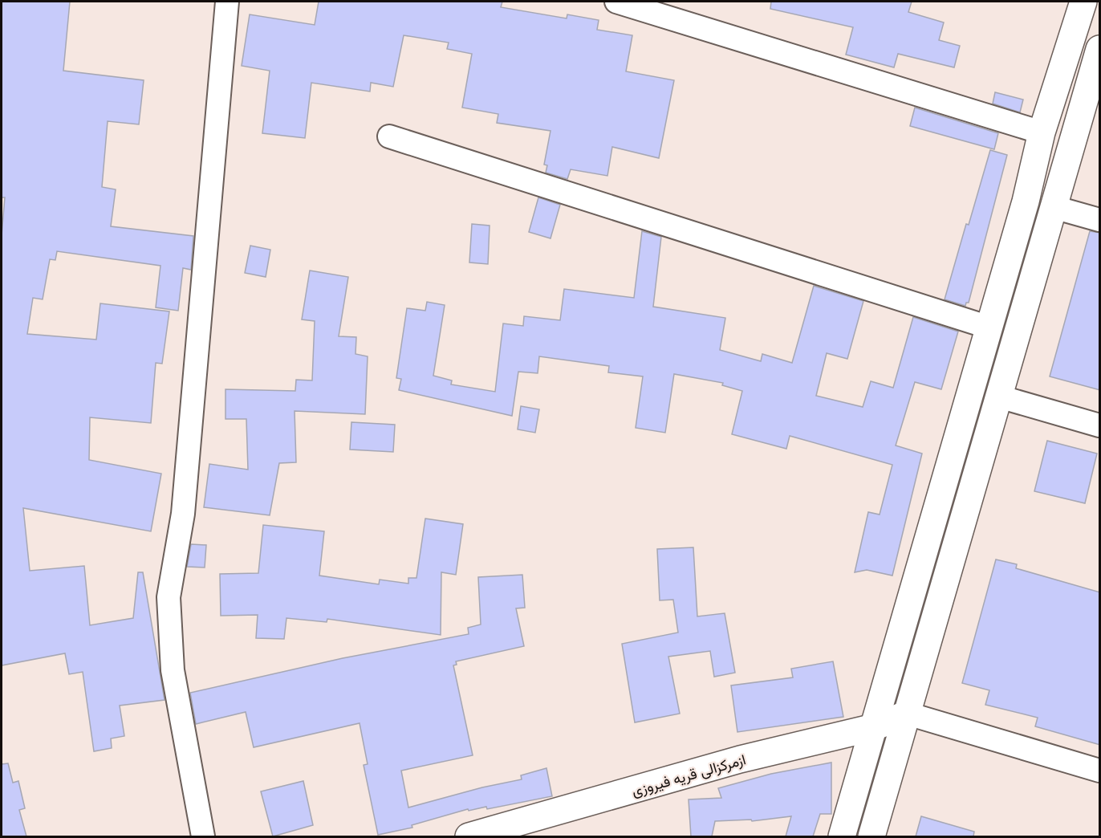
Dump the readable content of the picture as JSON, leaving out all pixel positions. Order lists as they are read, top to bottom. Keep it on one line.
{"streets":{"main road":["ازمرکزالی قریه فیروزی"]}}
